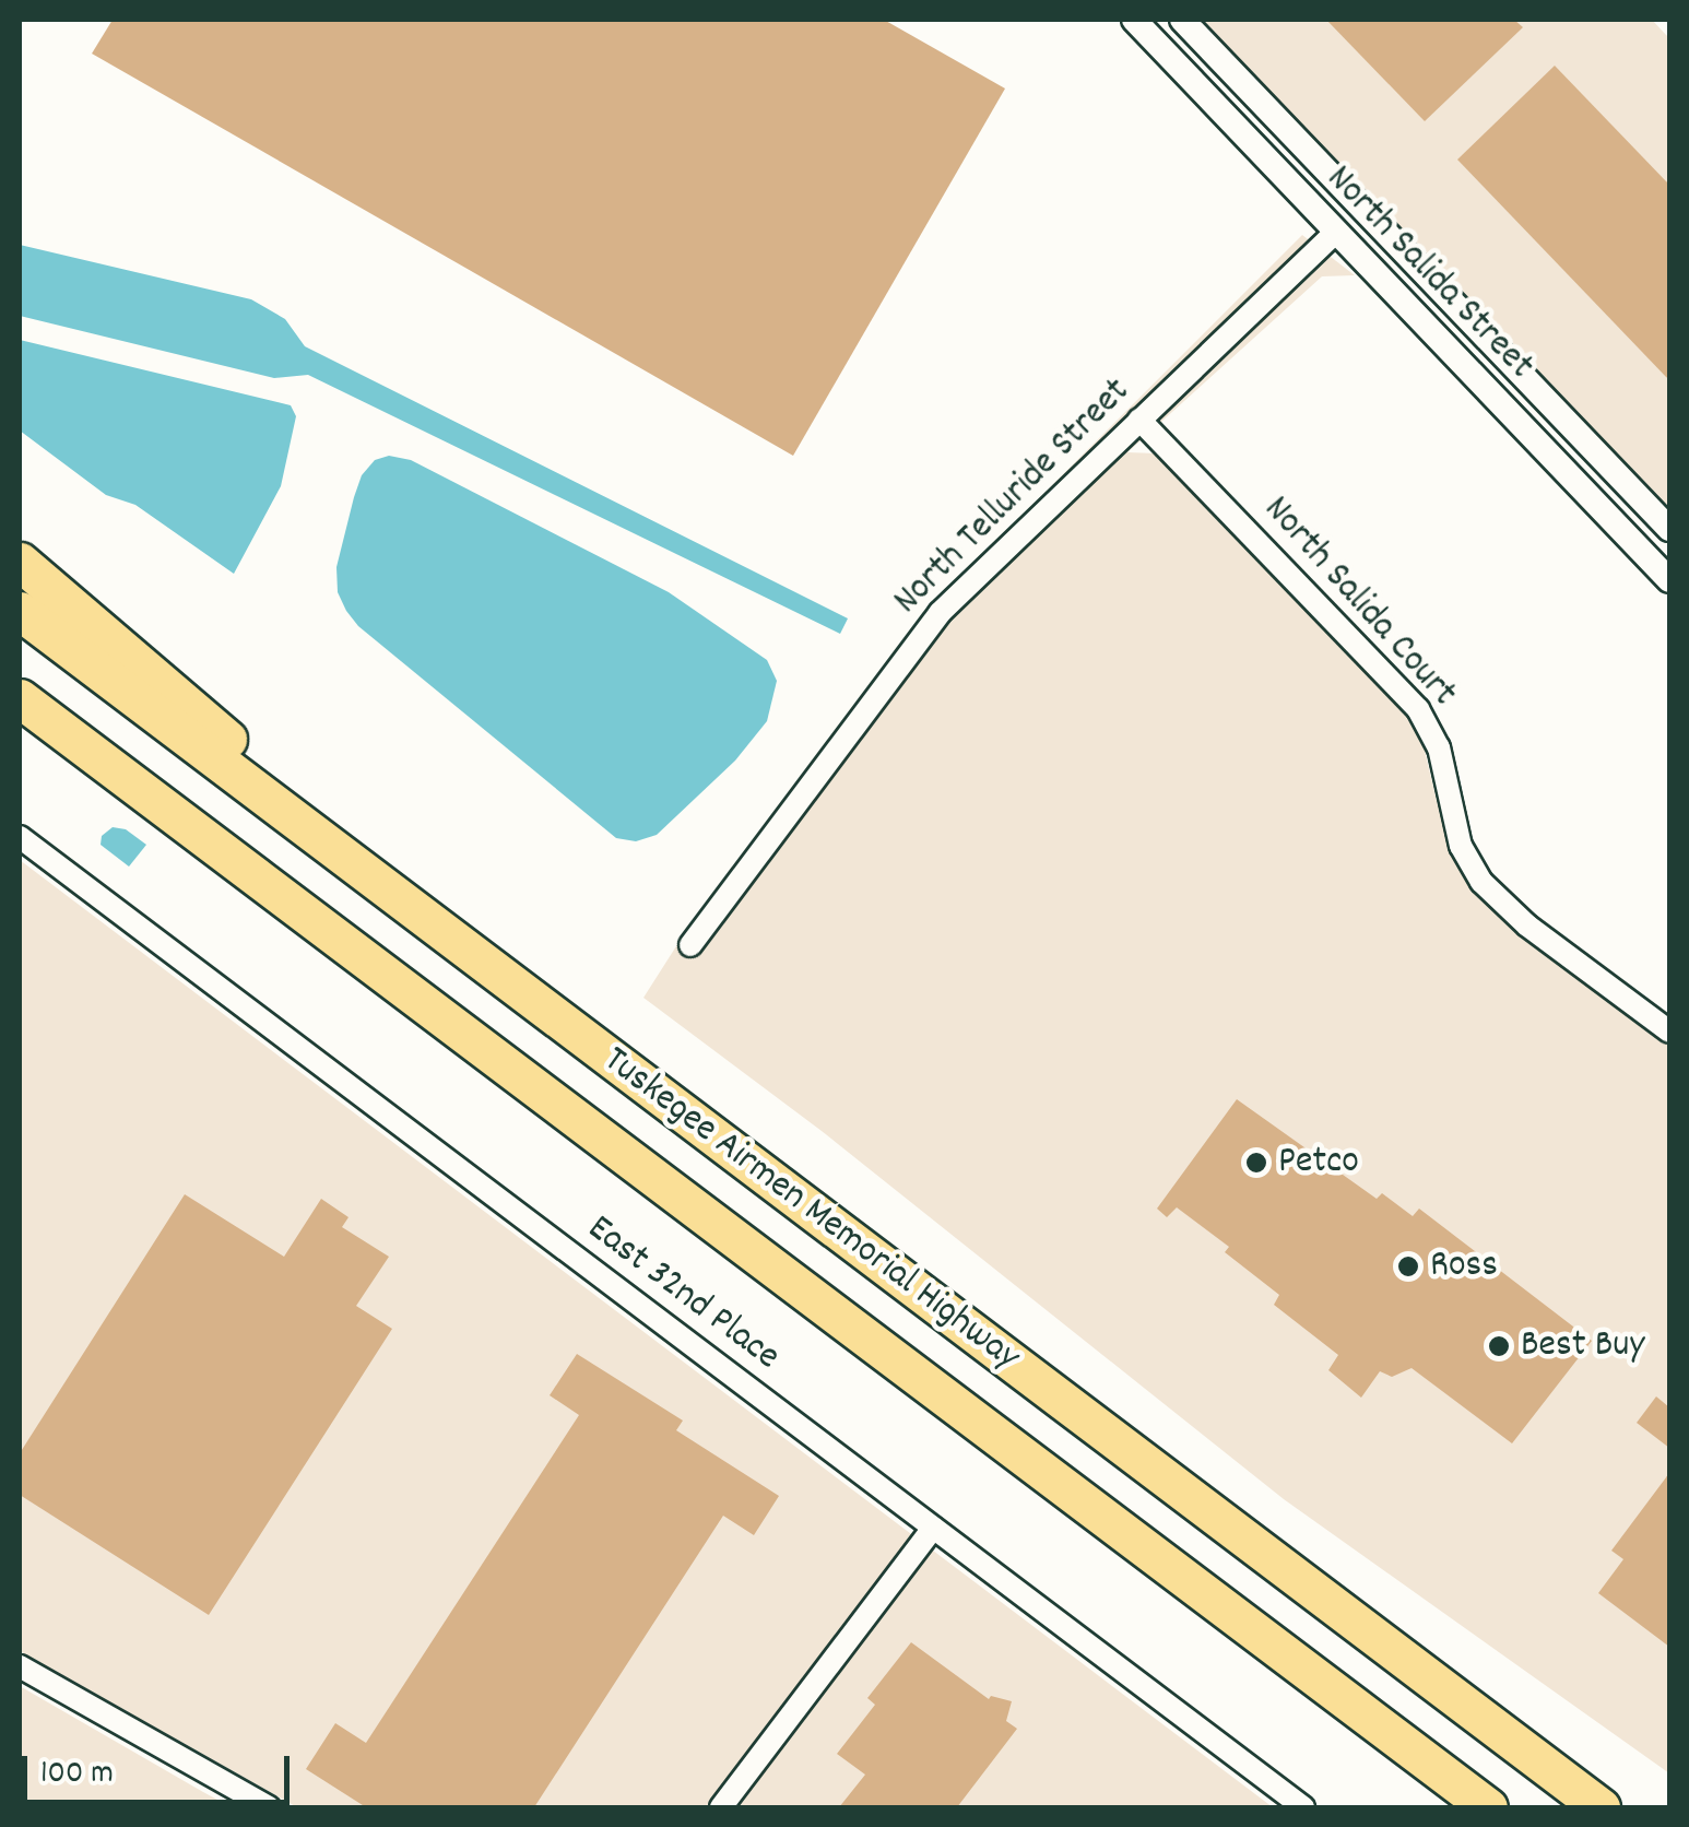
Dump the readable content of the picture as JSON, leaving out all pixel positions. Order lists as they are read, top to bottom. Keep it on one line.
{"streets":{"highway":["Tuskegee Airmen Memorial Highway"],"street":["North Salida Street","North Telluride Street","North Salida Court","East 32nd Place"]},"crossings":[["North Salida Street","North Telluride Street"],["North Telluride Street","North Salida Court"]],"places":["Petco","Ross","Best Buy"],"scale_bar":"100 m"}
